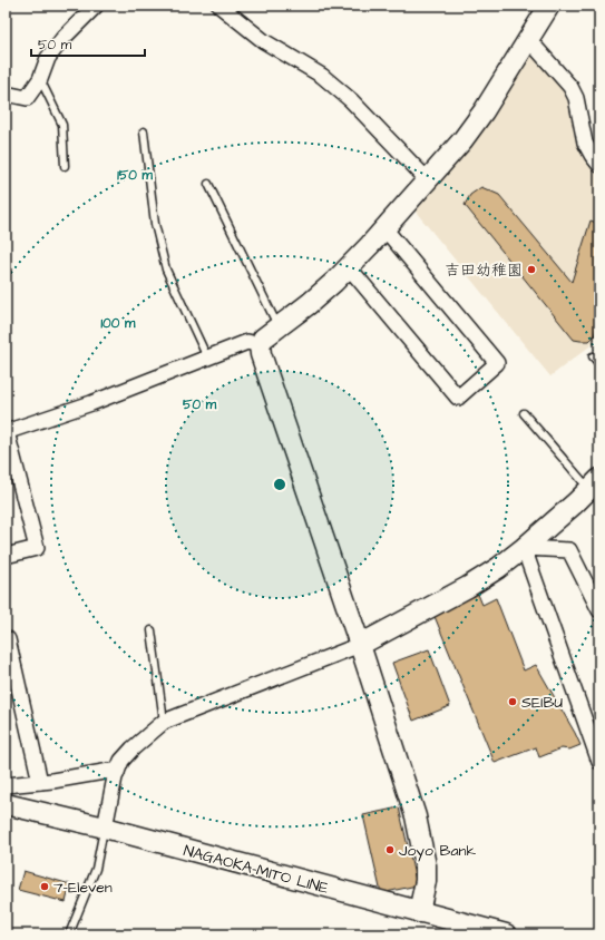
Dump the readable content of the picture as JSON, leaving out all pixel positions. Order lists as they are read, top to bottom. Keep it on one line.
{"streets":{"street":["NAGAOKA-MITO LINE"]},"places":["吉田幼稚園","SEIBU","Joyo Bank","7-Eleven"],"scale_bar":"50 m","rings":["150 m","100 m","50 m"]}
